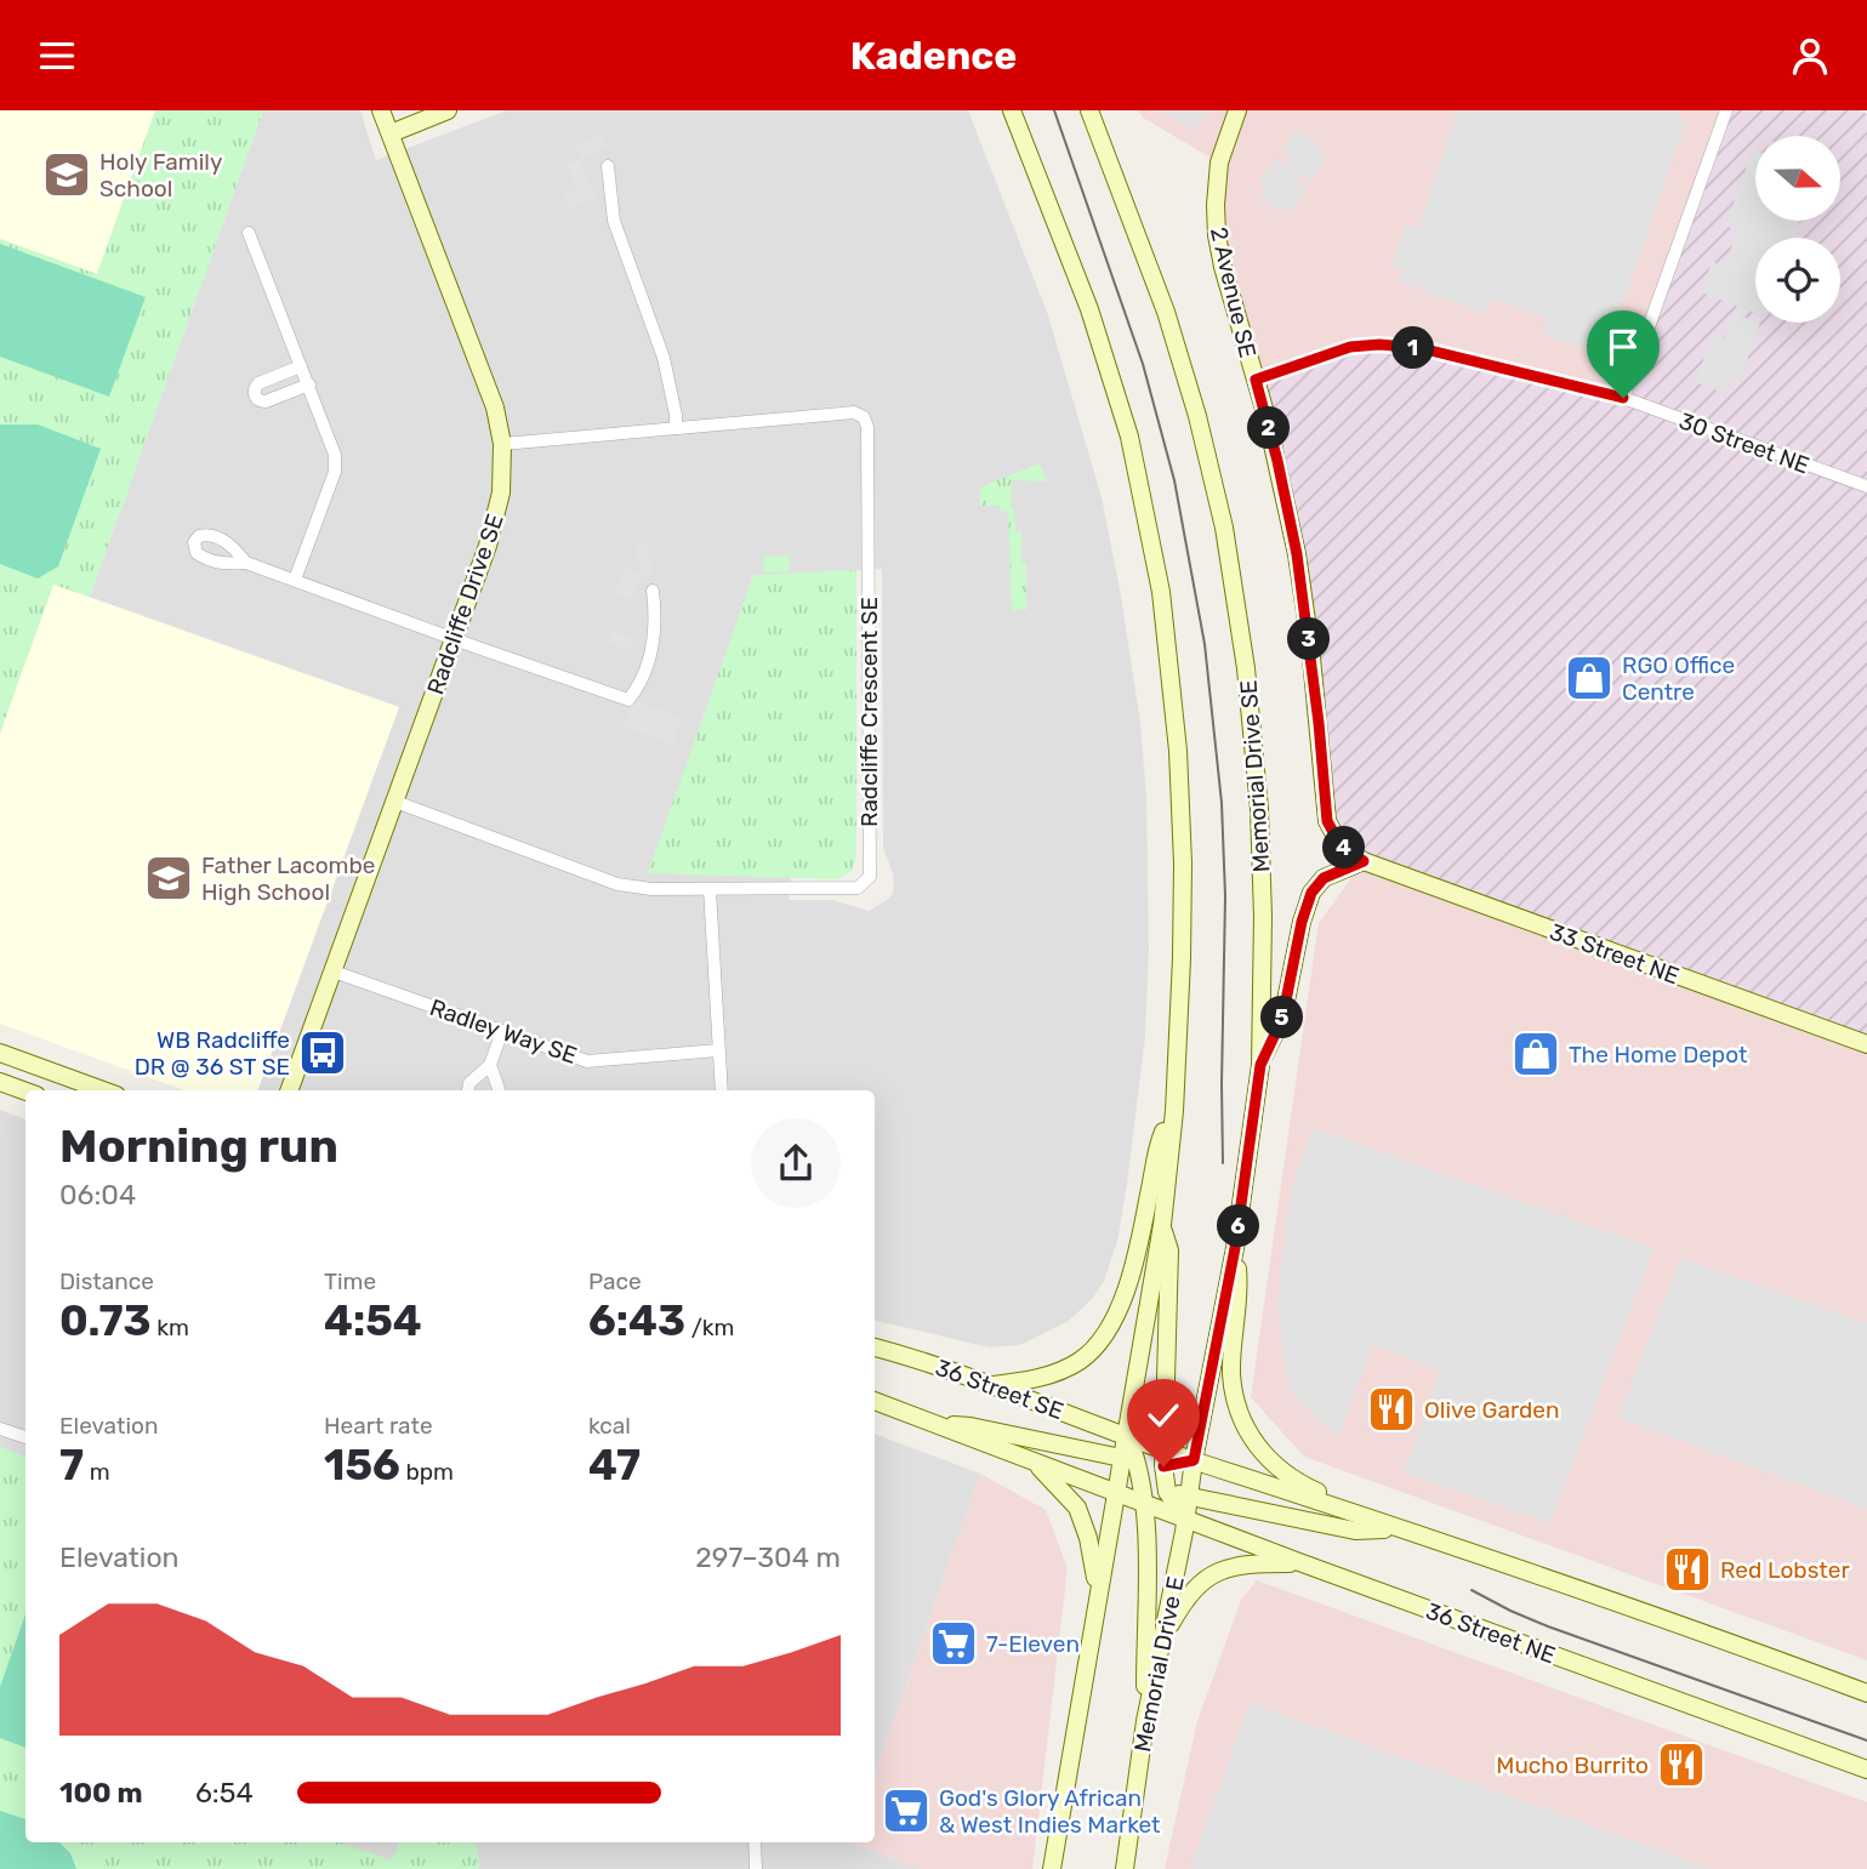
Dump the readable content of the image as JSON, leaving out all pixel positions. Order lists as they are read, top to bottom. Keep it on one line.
{"streets":{"main road":["2 Avenue SE","Radcliffe Drive SE","Memorial Drive SE","33 Street NE","36 Street SE","36 Street NE","Memorial Drive E"],"street":["30 Street NE","Radcliffe Crescent SE","Radley Way SE"]},"crossings":[["2 Avenue SE","30 Street NE"],["2 Avenue SE","33 Street NE"],["Radcliffe Drive SE","Radcliffe Crescent SE"],["Radcliffe Drive SE","Radley Way SE"],["Memorial Drive SE","Memorial Drive E"],["36 Street NE","Memorial Drive E"]],"places":{"school or university":["Holy Family School","Father Lacombe High School"],"shop":["RGO Office Centre","The Home Depot"],"bus stop":["WB Radcliffe DR @ 36 ST SE"],"restaurant":["Olive Garden","Red Lobster","Mucho Burrito"],"supermarket":["7-Eleven","God's Glory African & West Indies Market"]},"north":"right","page":{"header":"Kadence","pins":["1","2","3","4","5","6"],"heading":["Morning run","06:04"],"stats":[["Distance","0.73 km"],["Time","4:54"],["Pace","6:43 /km"],["Elevation","7 m"],["Heart rate","156 bpm"],["kcal","47"]],"chart":["Elevation","297–304 m"],"list":[{"name":"100 m","note":"6:54"}]}}
